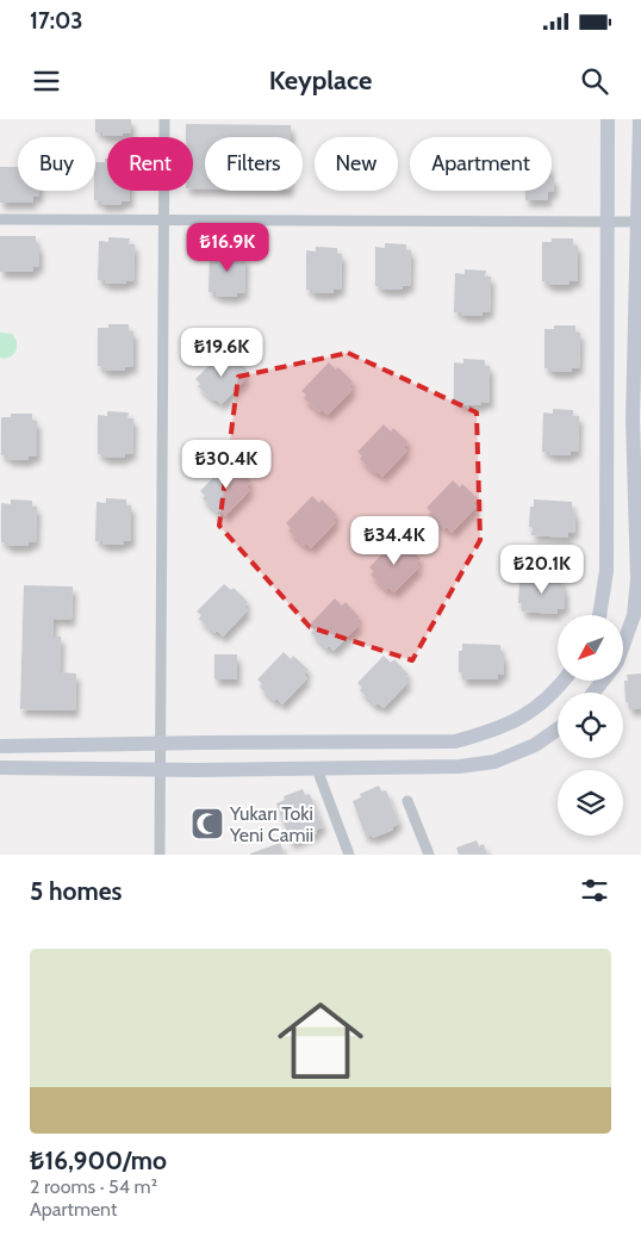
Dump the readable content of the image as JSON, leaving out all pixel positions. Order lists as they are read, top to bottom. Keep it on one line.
{"places":{"mosque":["Yukarı Toki Yeni Camii"]},"north":"bottom left","page":{"status":"17:03","header":"Keyplace","chip":["Buy","Rent","Filters","New","Apartment"],"price":["₺16.9K","₺19.6K","₺30.4K","₺34.4K","₺20.1K"],"heading":"5 homes","list":[{"name":"₺16,900/mo","note":"2 rooms · 54 m² · Apartment"}]}}
